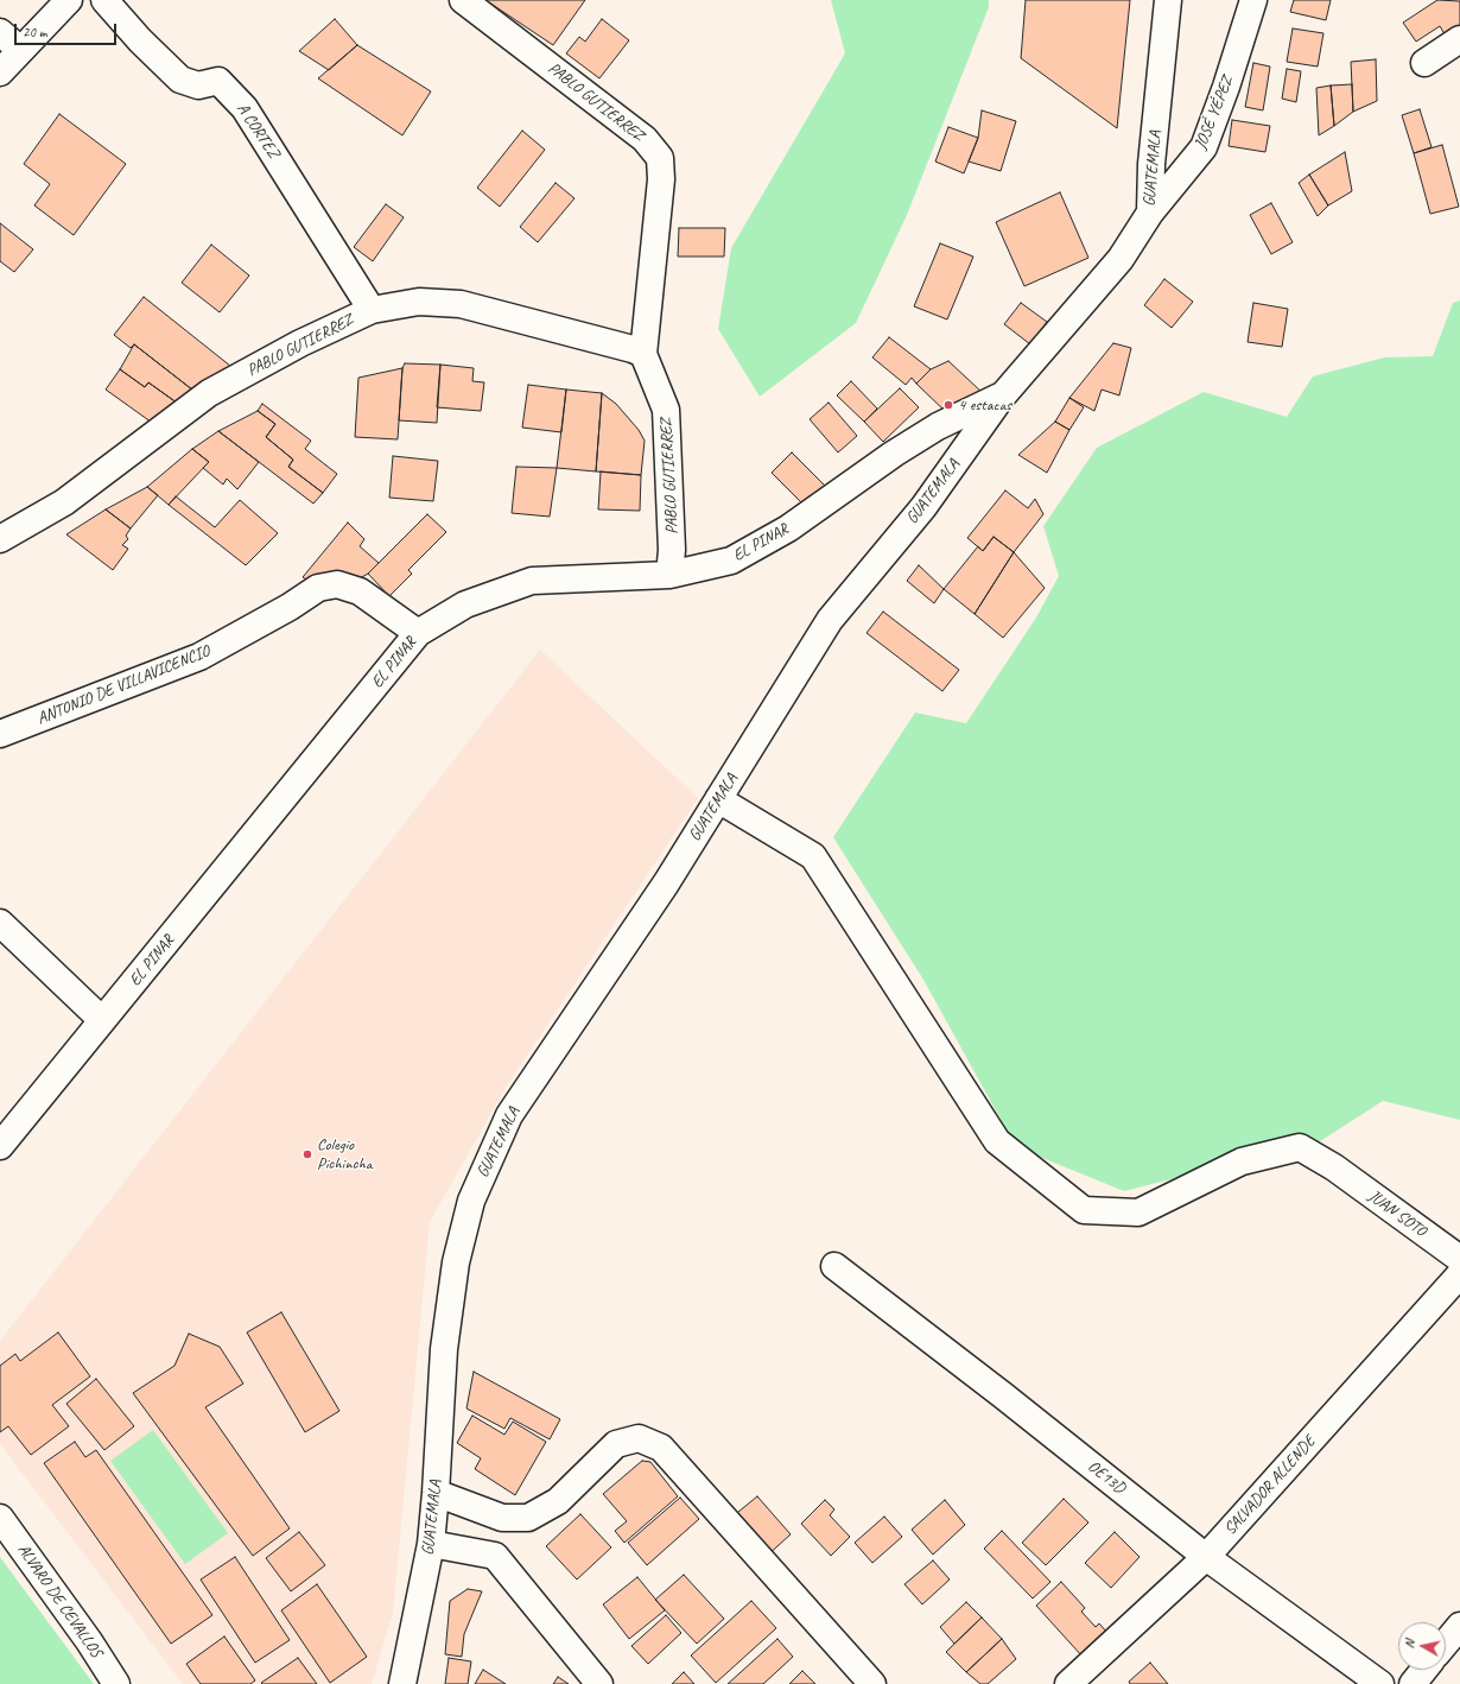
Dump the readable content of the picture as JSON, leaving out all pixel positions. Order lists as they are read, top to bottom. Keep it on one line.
{"streets":{"street":["PABLO GUTIERREZ","JOSÉ YÉPEZ","A CORTEZ","GUATEMALA","EL PINAR","ANTONIO DE VILLAVICENCIO","JUAN SOTO","OE13D","SALVADOR ALLENDE","ALVARO DE CEVALLOS"]},"crossings":[["PABLO GUTIERREZ","A CORTEZ"],["PABLO GUTIERREZ","EL PINAR"],["JOSÉ YÉPEZ","GUATEMALA"],["GUATEMALA","EL PINAR"],["GUATEMALA","JUAN SOTO"],["EL PINAR","ANTONIO DE VILLAVICENCIO"],["OE13D","SALVADOR ALLENDE"]],"places":["4 estacas","Colegio Pichincha"],"scale_bar":"20 m","north":"left"}
